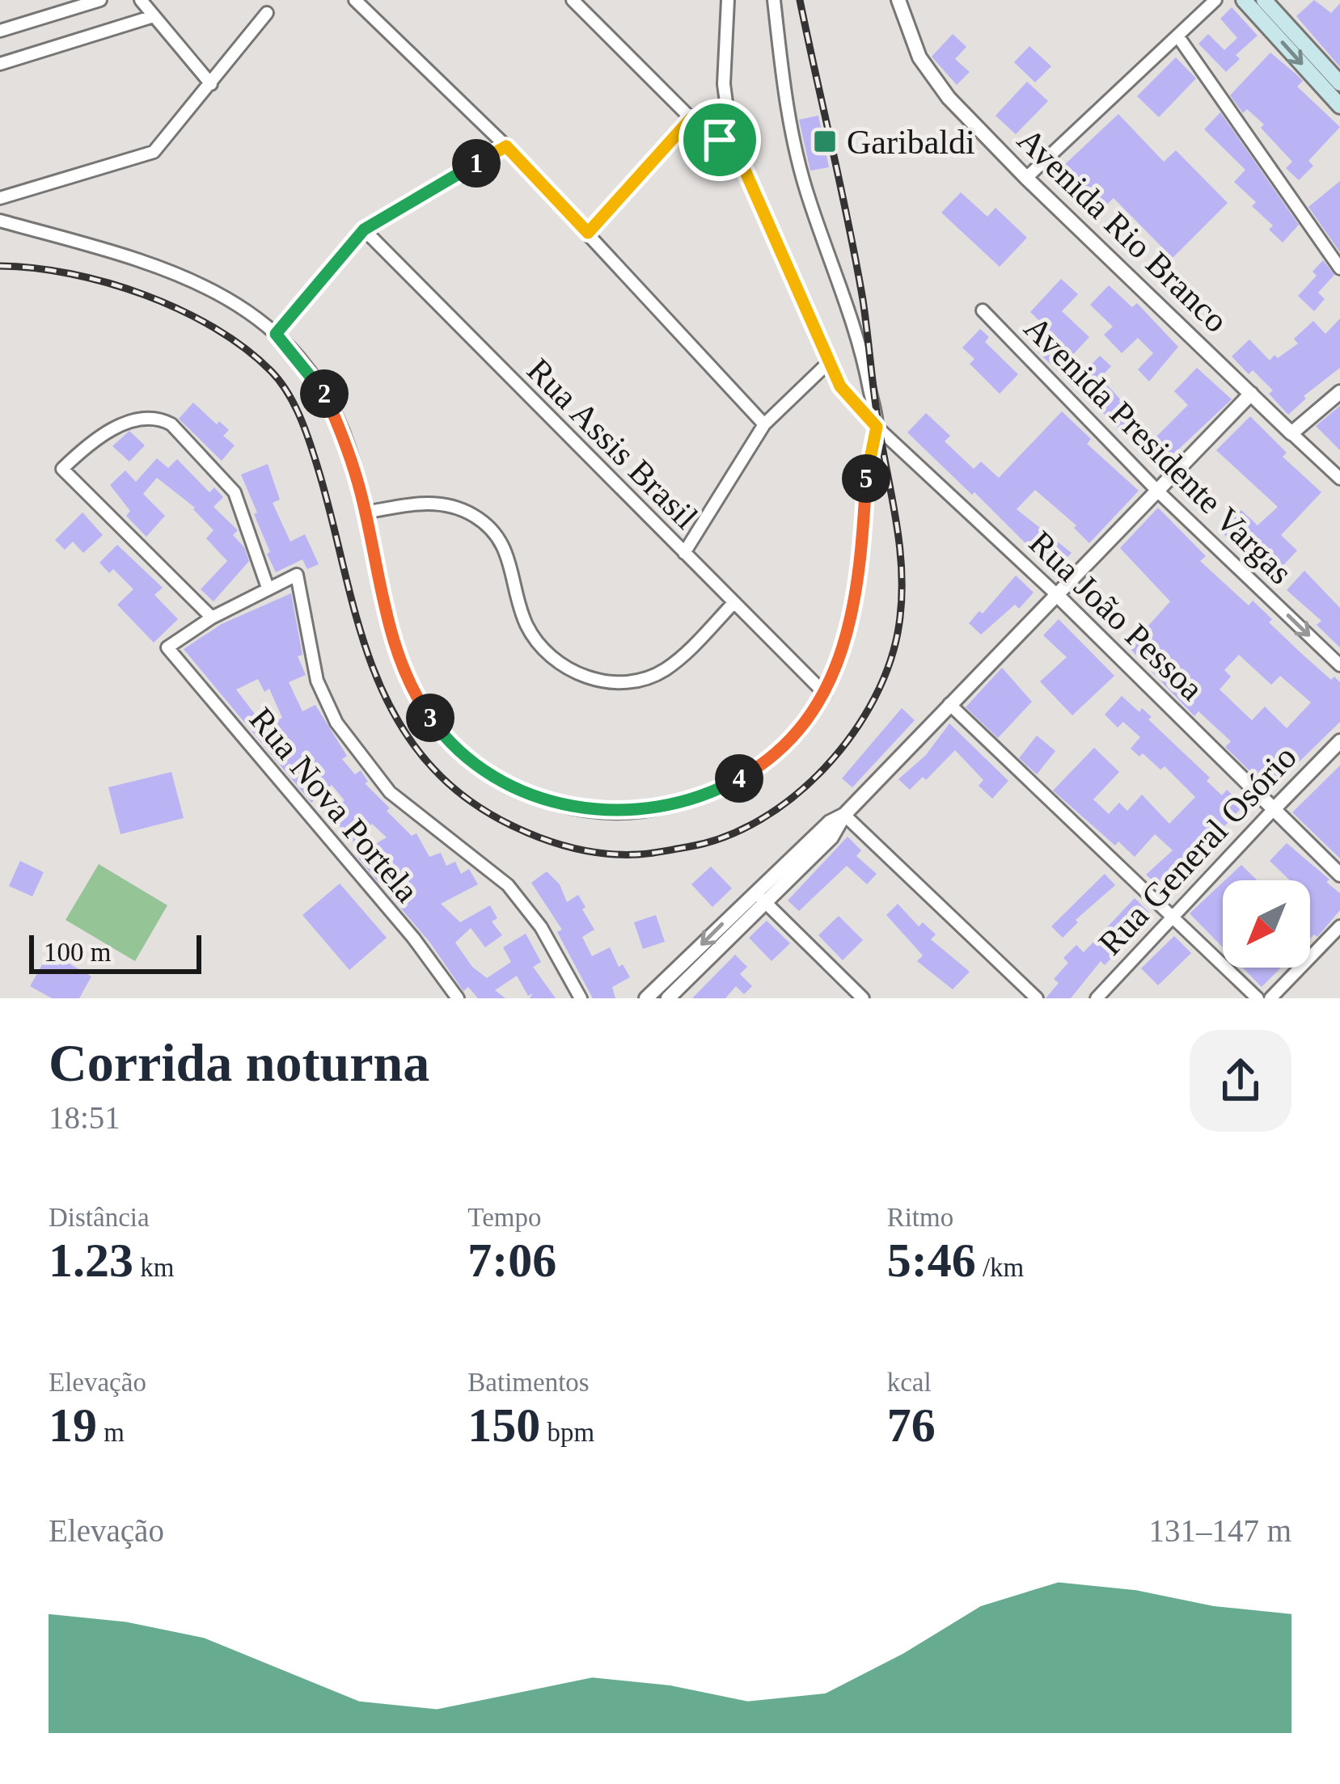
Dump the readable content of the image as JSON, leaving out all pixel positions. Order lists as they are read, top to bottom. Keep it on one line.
{"streets":{"street":["Avenida Rio Branco","Rua Assis Brasil","Avenida Presidente Vargas","Rua João Pessoa","Rua Nova Portela","Rua General Osório"]},"crossings":[["Rua João Pessoa","Rua General Osório"]],"one_way":["Avenida Presidente Vargas"],"places":{"transit":["Garibaldi"]},"scale_bar":"100 m","north":"bottom left","page":{"pins":["1","2","5","3","4"],"scale":"100 m","heading":["Corrida noturna","18:51"],"stats":[["Distância","1.23 km"],["Tempo","7:06"],["Ritmo","5:46 /km"],["Elevação","19 m"],["Batimentos","150 bpm"],["kcal","76"]],"chart":["Elevação","131–147 m"]}}
